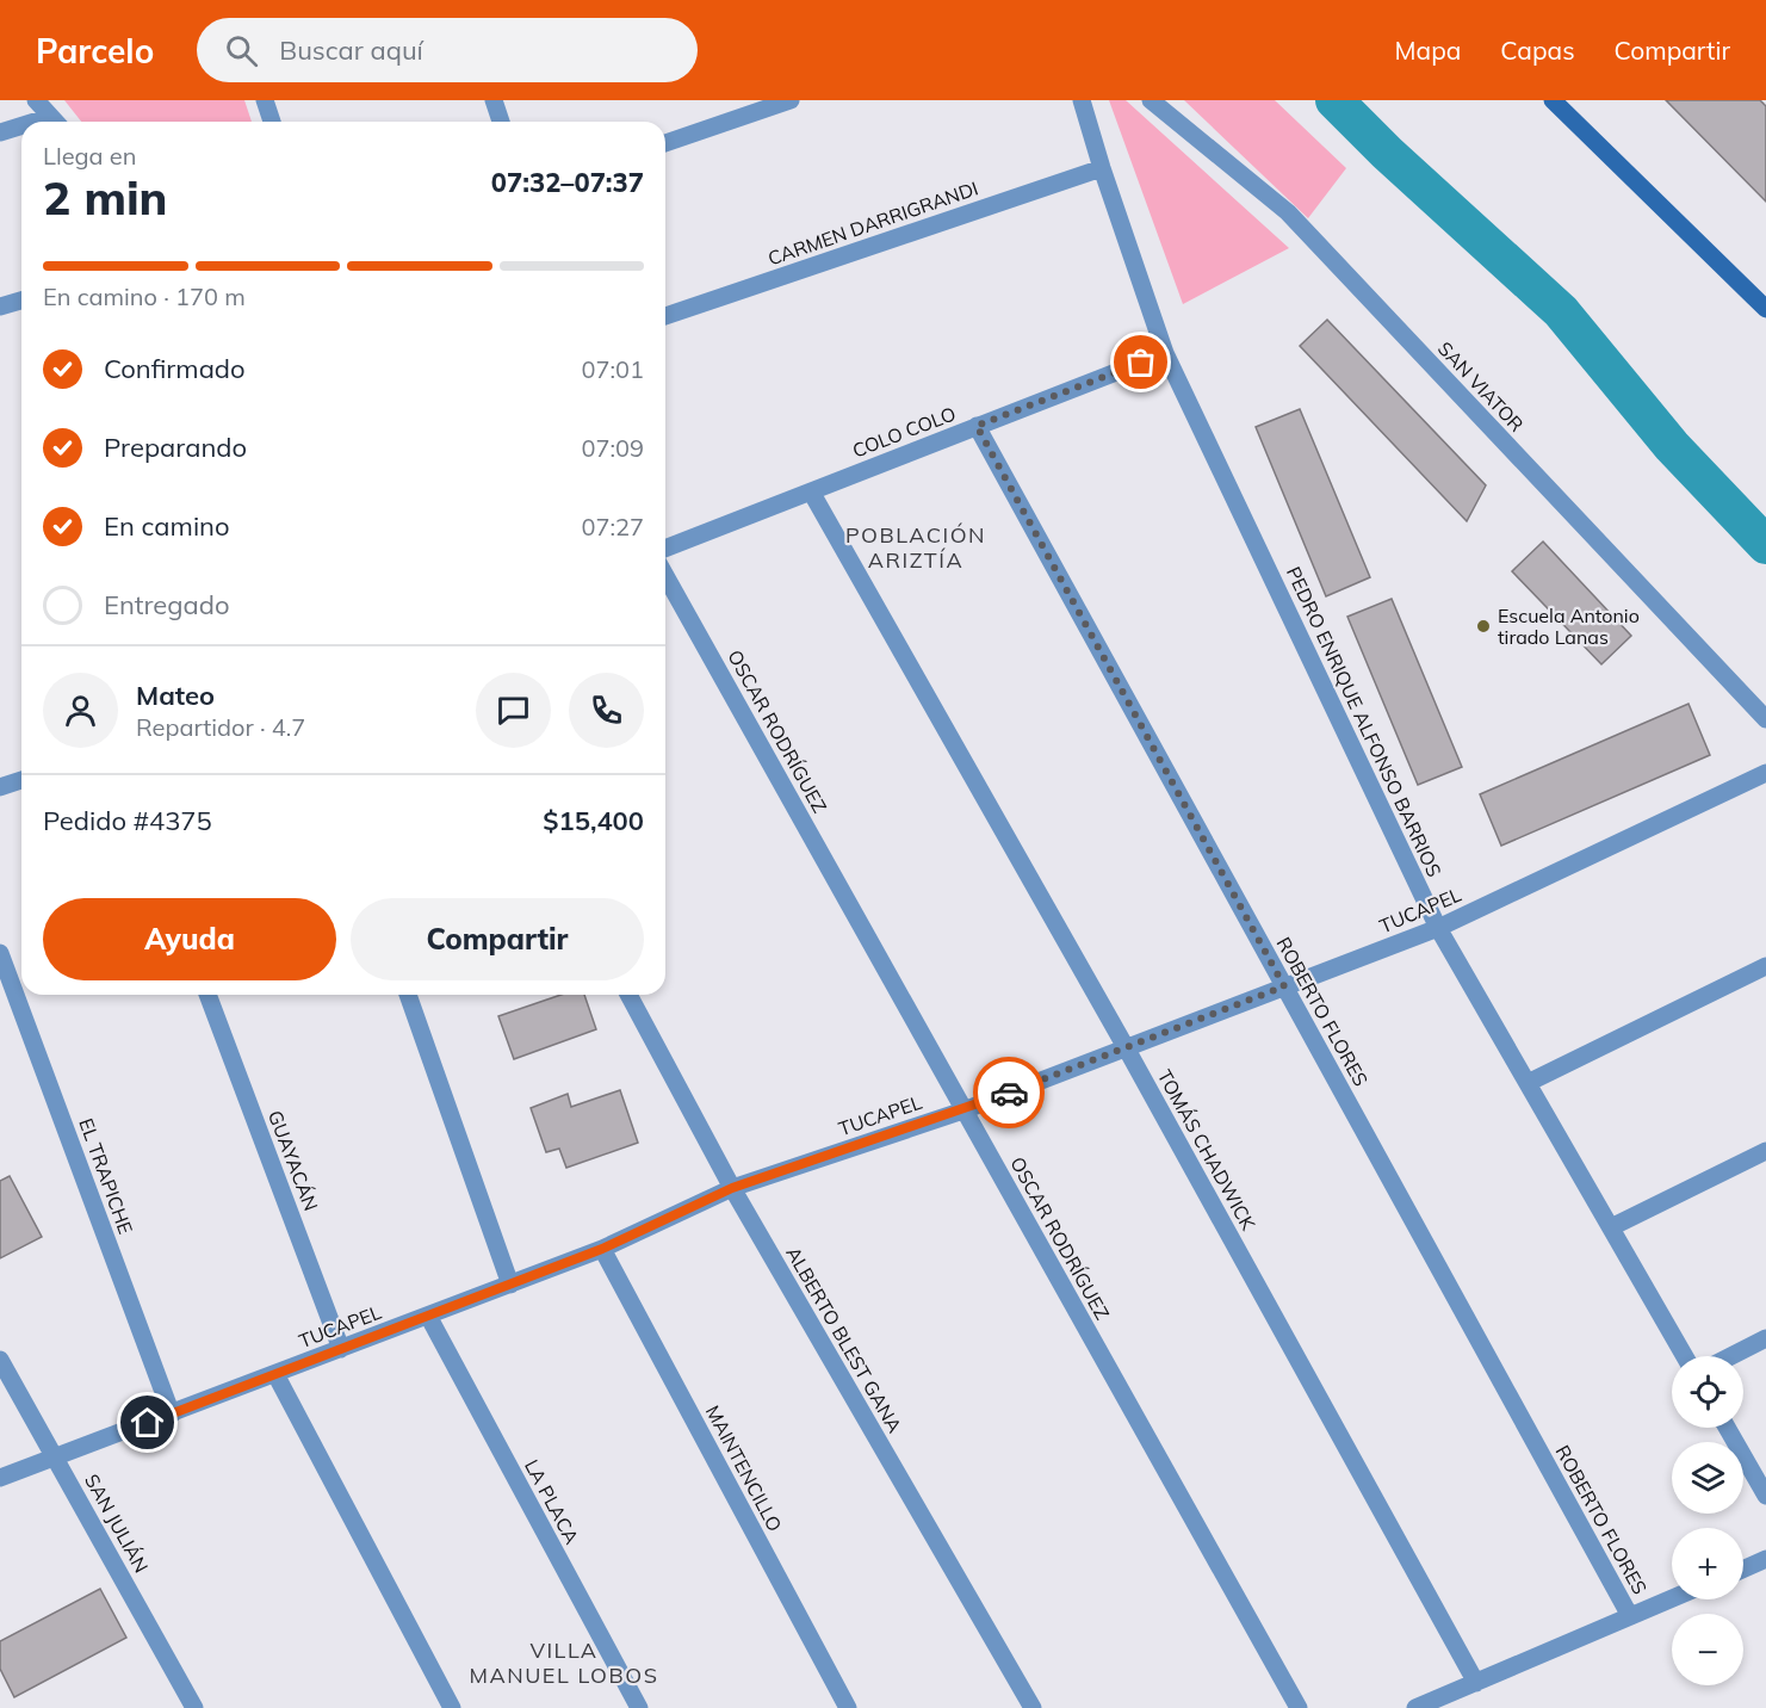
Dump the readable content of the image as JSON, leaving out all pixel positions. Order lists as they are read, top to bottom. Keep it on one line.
{"streets":{"street":["CARMEN DARRIGRANDI","SAN VIATOR","COLO COLO","PEDRO ENRIQUE ALFONSO BARRIOS","OSCAR RODRÍGUEZ","TUCAPEL","ROBERTO FLORES","TOMÁS CHADWICK","GUAYACÁN","EL TRAPICHE","ALBERTO BLEST GANA","MAINTENCILLO","LA PLACA","SAN JULIÁN"]},"crossings":[["CARMEN DARRIGRANDI","PEDRO ENRIQUE ALFONSO BARRIOS"],["COLO COLO","PEDRO ENRIQUE ALFONSO BARRIOS"],["COLO COLO","ROBERTO FLORES"],["COLO COLO","TOMÁS CHADWICK"],["PEDRO ENRIQUE ALFONSO BARRIOS","TUCAPEL"],["OSCAR RODRÍGUEZ","TUCAPEL"],["TUCAPEL","ROBERTO FLORES"],["TUCAPEL","TOMÁS CHADWICK"],["TUCAPEL","GUAYACÁN"],["TUCAPEL","EL TRAPICHE"],["TUCAPEL","ALBERTO BLEST GANA"],["TUCAPEL","MAINTENCILLO"],["TUCAPEL","LA PLACA"],["TUCAPEL","SAN JULIÁN"]],"districts":["POBLACIÓN ARIZTÍA","VILLA MANUEL LOBOS"],"places":["Escuela Antonio tirado Lanas"],"page":{"header":"Parcelo","search":"Buscar aquí","nav":["Mapa","Capas","Compartir"],"heading":["2 min","Llega en","07:32–07:37"],"panel":["Mateo","Repartidor · 4.7","Pedido #4375","$15,400"],"bar":"En camino · 170 m","list":[["Confirmado","07:01"],["Preparando","07:09"],["En camino","07:27"],"Entregado"],"buttons":["Ayuda","Compartir"],"map_buttons":["+","−"]}}
